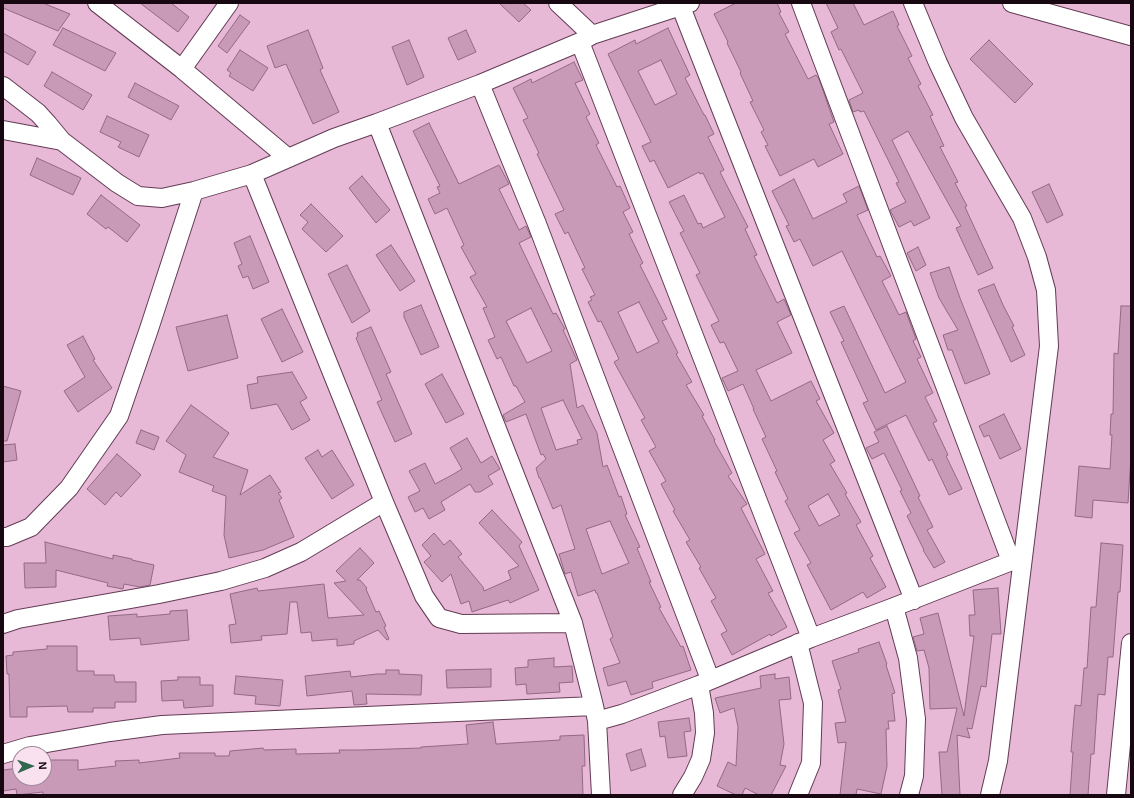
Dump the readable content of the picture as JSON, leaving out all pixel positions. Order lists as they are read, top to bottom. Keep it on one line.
{"north":"right"}
